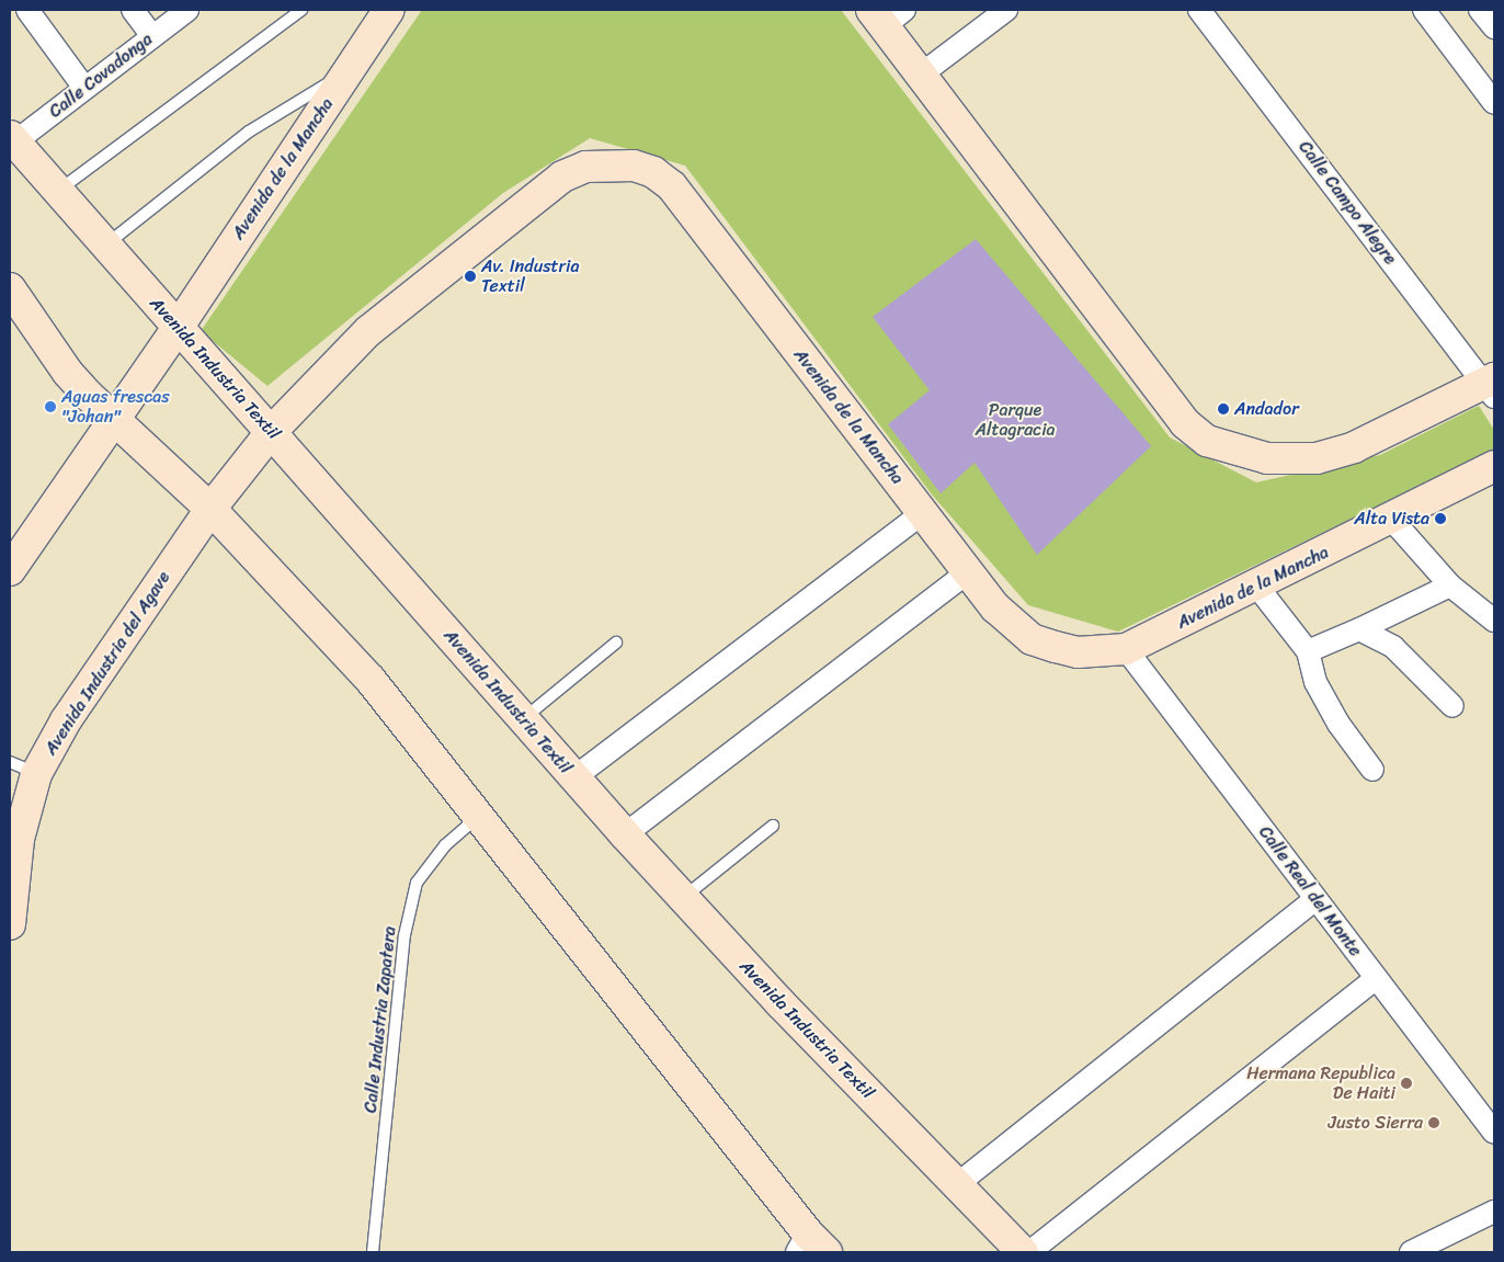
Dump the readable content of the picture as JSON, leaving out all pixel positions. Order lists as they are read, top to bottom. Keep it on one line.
{"streets":{"street":["Calle Covadonga","Avenida de la Mancha","Calle Campo Alegre","Avenida Industria Textil","Avenida Industria del Agave","Calle Real del Monte"],"lane":["Calle Industria Zapatera"]},"crossings":[["Calle Covadonga","Avenida Industria Textil"],["Avenida de la Mancha","Avenida Industria Textil"],["Avenida de la Mancha","Avenida Industria del Agave"],["Avenida de la Mancha","Calle Real del Monte"]],"parks":["Parque Altagracia"],"places":["Av. Industria Textil","Aguas frescas \"Johan\"","Andador","Alta Vista","Hermana Republica De Haiti","Justo Sierra"]}
